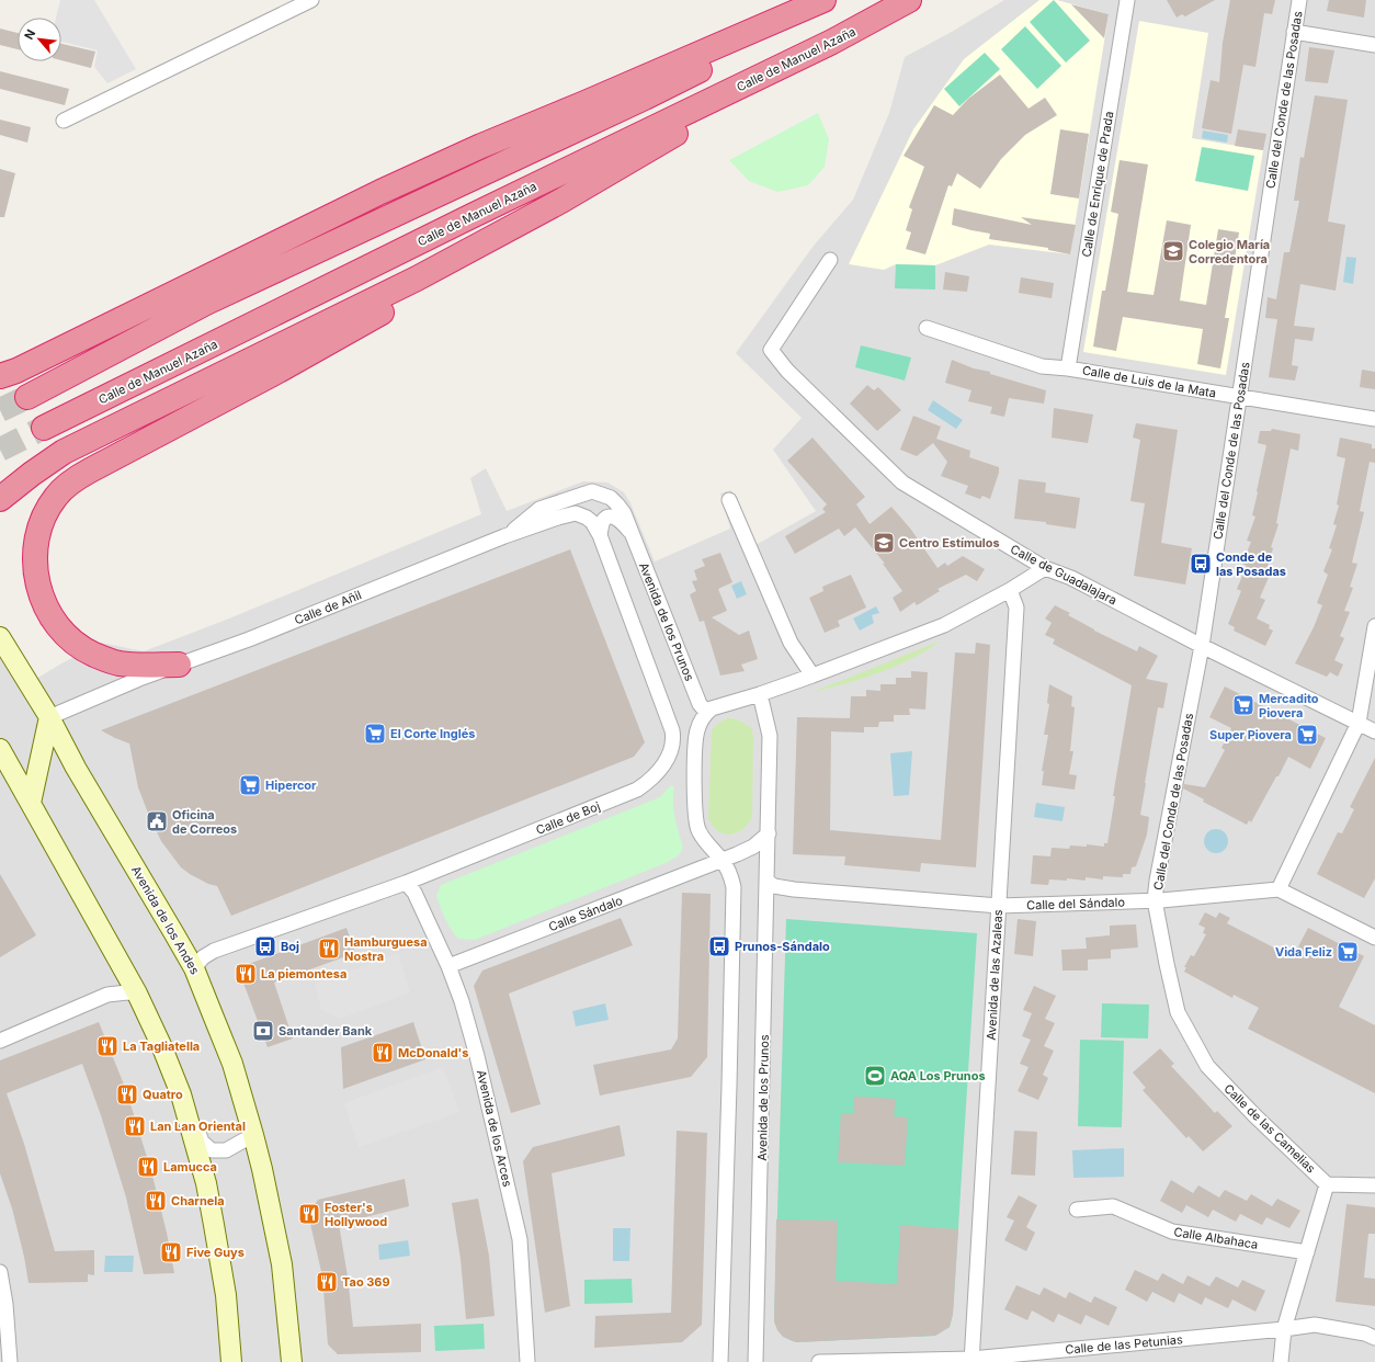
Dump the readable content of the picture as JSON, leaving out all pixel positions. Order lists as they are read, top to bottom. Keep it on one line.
{"streets":{"highway":["Calle de Manuel Azaña"],"main road":["Avenida de los Andes"],"street":["Calle del Conde de las Posadas","Calle de Enrique de Prada","Calle de Luis de la Mata","Calle de Guadalajara","Calle de Añil","Avenida de los Prunos","Calle de Boj","Calle del Sándalo","Calle Sándalo","Avenida de las Azaleas","Avenida de los Arces","Calle de las Camelias","Calle Albahaca","Calle de las Petunias"]},"crossings":[["Calle del Conde de las Posadas","Calle de Luis de la Mata"],["Calle del Conde de las Posadas","Calle de Guadalajara"],["Calle del Conde de las Posadas","Calle del Sándalo"],["Calle del Conde de las Posadas","Calle de las Camelias"],["Calle de Enrique de Prada","Calle de Luis de la Mata"],["Calle de Añil","Avenida de los Prunos"],["Calle de Añil","Calle de Boj"],["Calle de Añil","Avenida de los Andes"],["Avenida de los Prunos","Calle del Sándalo"],["Calle de Boj","Avenida de los Andes"],["Calle de Boj","Avenida de los Arces"],["Calle del Sándalo","Avenida de las Azaleas"],["Calle del Sándalo","Calle de las Camelias"],["Calle Sándalo","Avenida de los Arces"],["Avenida de las Azaleas","Calle de las Petunias"]],"places":{"school or university":["Colegio María Corredentora","Centro Estímulos"],"bus stop":["Conde de las Posadas","Boj","Prunos-Sándalo"],"supermarket":["Mercadito Piovera","El Corte Inglés","Super Piovera","Hipercor","Vida Feliz"],"public building":["Oficina de Correos"],"restaurant":["Hamburguesa Nostra","La piemontesa","La Tagliatella","McDonald's","Quatro","Lan Lan Oriental","Lamucca","Charnela","Foster's Hollywood","Five Guys","Tao 369"],"bank":["Santander Bank"],"sports":["AQA Los Prunos"]},"north":"top left"}
